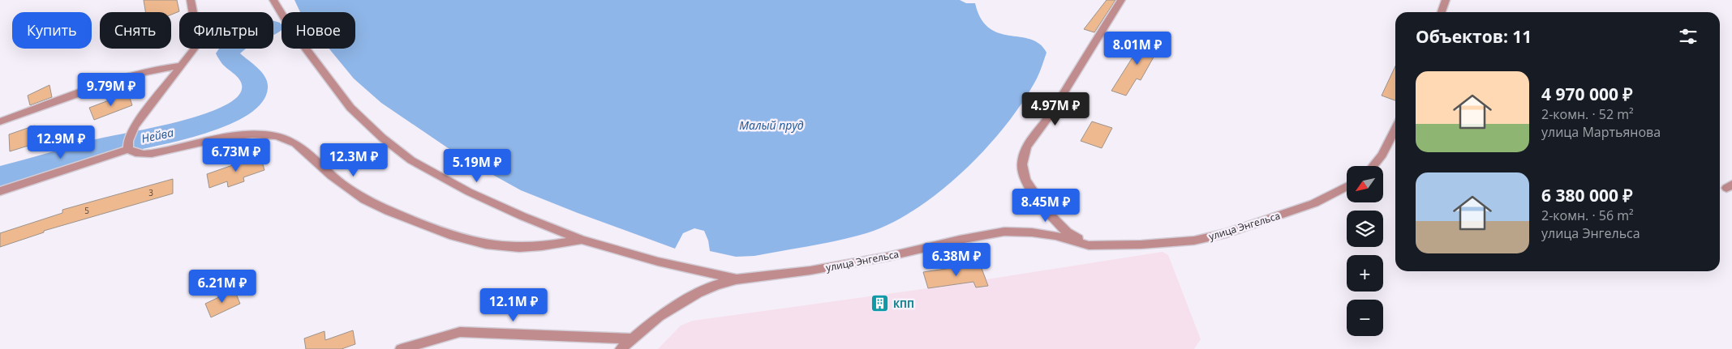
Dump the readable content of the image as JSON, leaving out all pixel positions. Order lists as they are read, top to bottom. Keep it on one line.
{"streets":{"street":["улица Энгельса"]},"water":["Малый пруд","Нейва"],"places":{"building":["КПП"]},"house_numbers":["3","5"],"north":"bottom left","page":{"chip":["Купить","Снять","Фильтры","Новое"],"heading":"Объектов: 11","price":["8.01M ₽","9.79M ₽","4.97M ₽","12.9M ₽","6.73M ₽","12.3M ₽","5.19M ₽","8.45M ₽","6.38M ₽","6.21M ₽","12.1M ₽"],"list":[{"name":"4 970 000 ₽","note":"2-комн. · 52 m² · улица Мартьянова"},{"name":"6 380 000 ₽","note":"2-комн. · 56 m² · улица Энгельса"}],"map_buttons":["+","−"]}}
